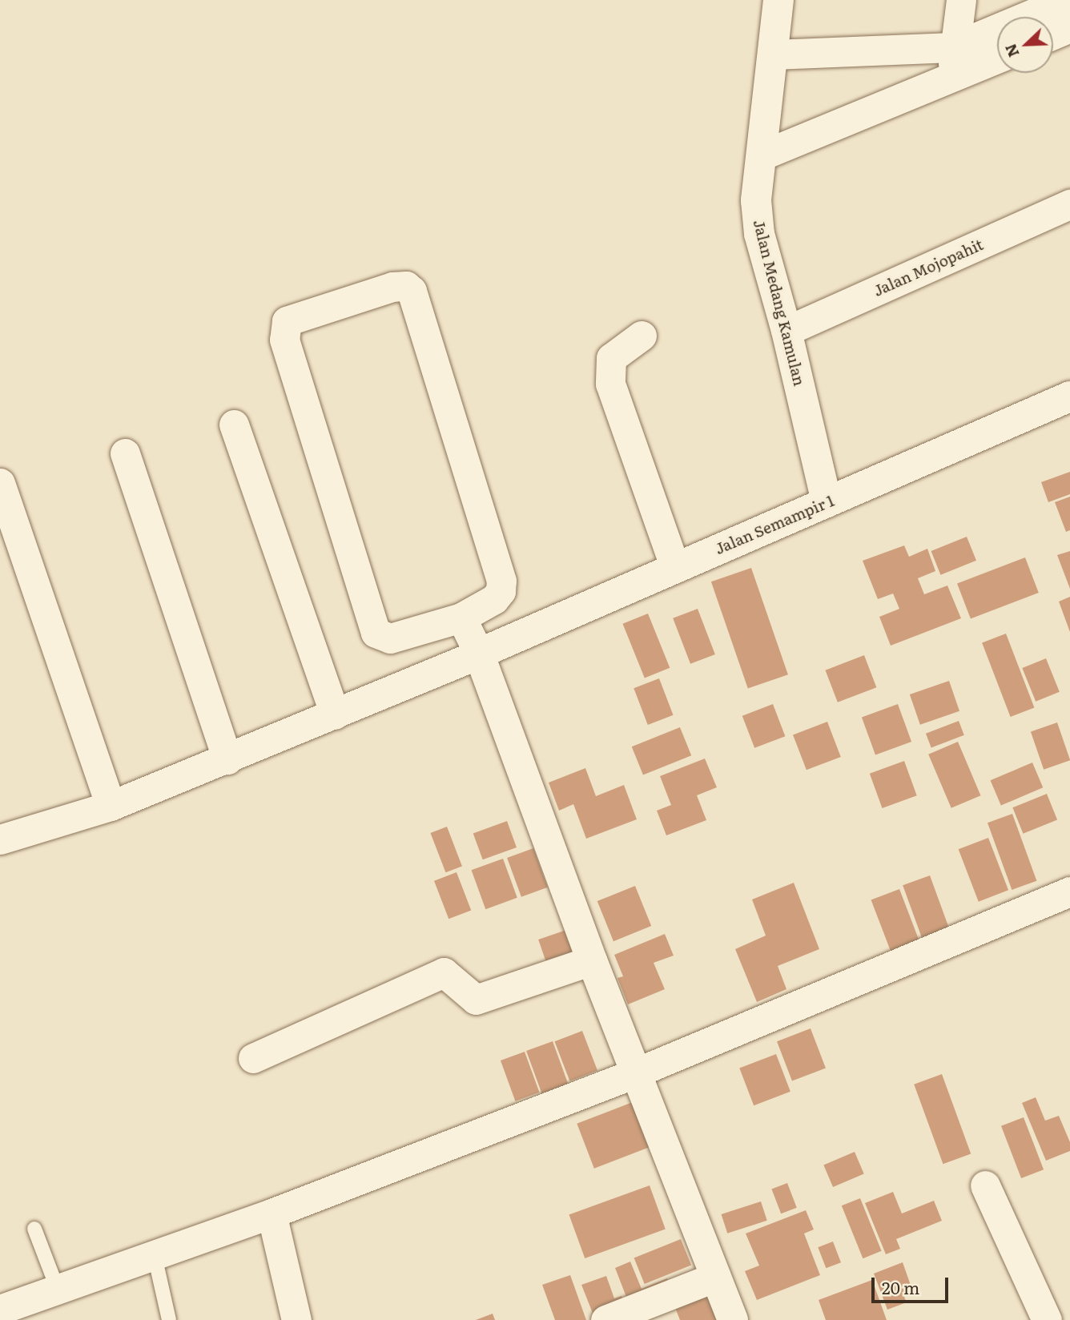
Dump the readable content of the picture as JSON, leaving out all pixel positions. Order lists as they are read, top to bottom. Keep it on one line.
{"streets":{"street":["Jalan Mojopahit","Jalan Medang Kamulan","Jalan Semampir 1"]},"crossings":[["Jalan Mojopahit","Jalan Medang Kamulan"],["Jalan Medang Kamulan","Jalan Semampir 1"]],"scale_bar":"20 m","north":"bottom left"}
